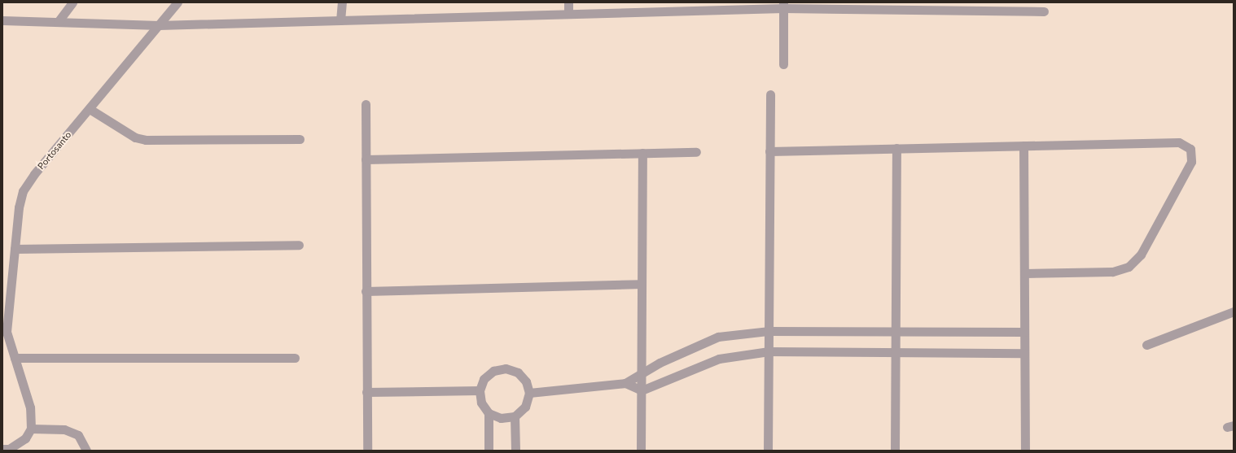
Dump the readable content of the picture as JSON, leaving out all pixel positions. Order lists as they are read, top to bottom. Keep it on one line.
{"streets":{"street":["Portosanto"]}}
